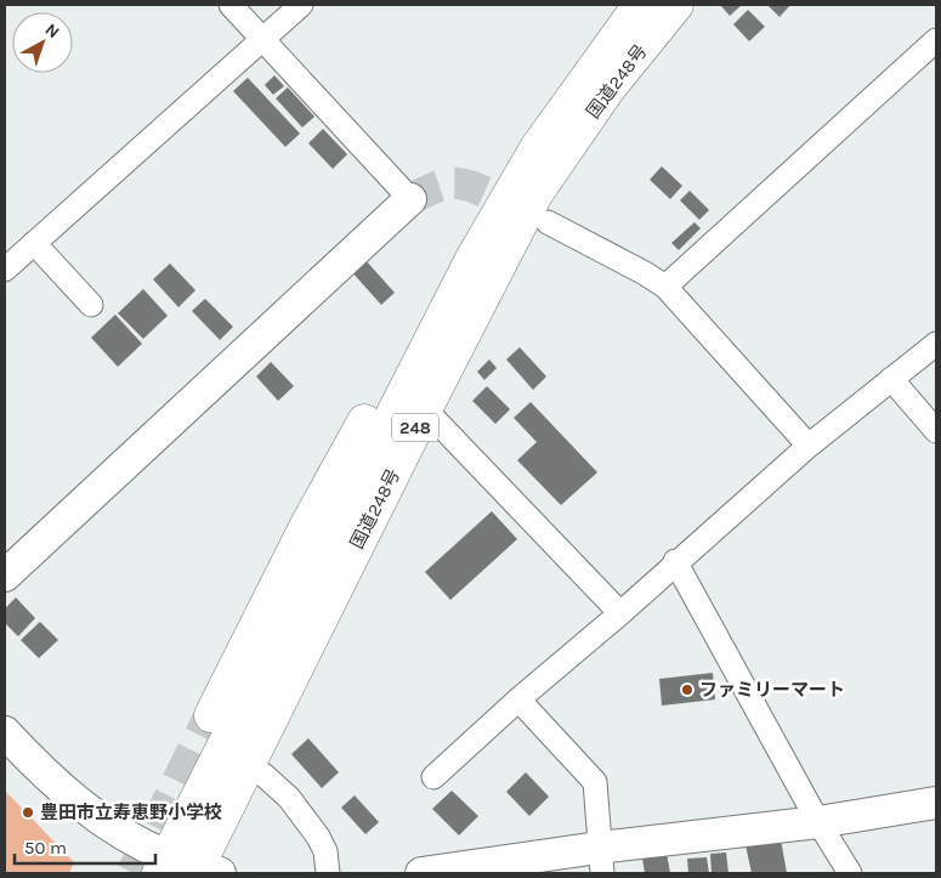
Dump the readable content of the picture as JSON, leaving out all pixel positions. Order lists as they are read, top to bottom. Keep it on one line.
{"streets":{"highway":["国道248号","248"]},"crossings":[["国道248号","248"]],"places":["ファミリーマート","豊田市立寿恵野小学校"],"scale_bar":"50 m","north":"top right"}
